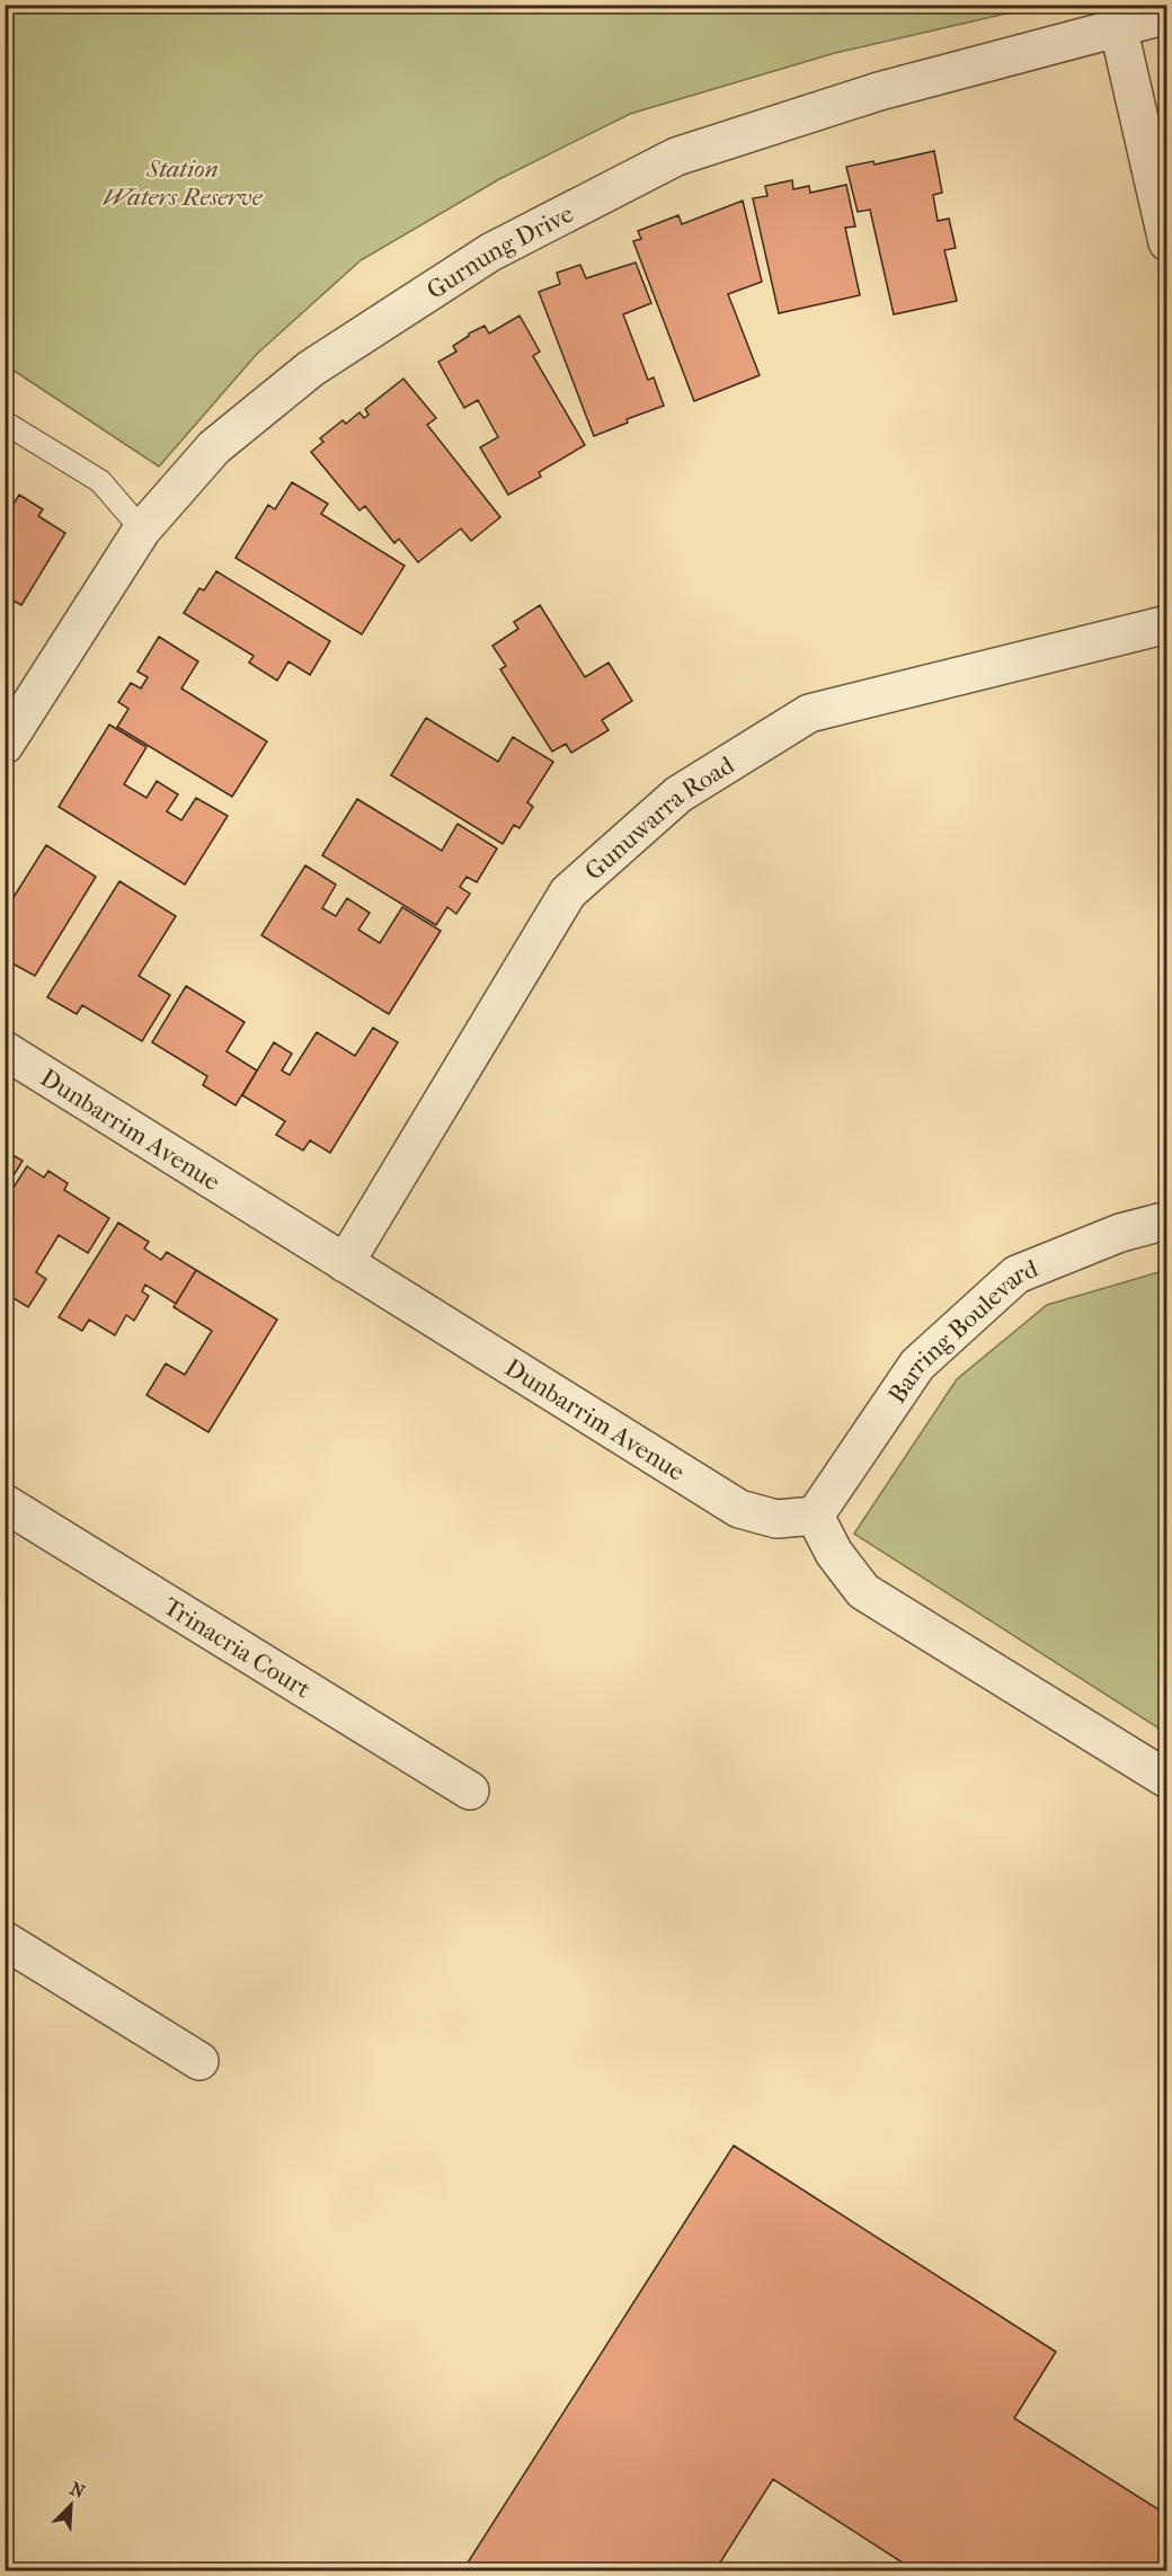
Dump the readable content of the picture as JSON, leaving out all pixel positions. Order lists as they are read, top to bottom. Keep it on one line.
{"streets":{"street":["Gurnung Drive","Gunuwarra Road","Dunbarrim Avenue","Barring Boulevard","Trinacria Court"]},"crossings":[["Gunuwarra Road","Dunbarrim Avenue"],["Dunbarrim Avenue","Barring Boulevard"]],"parks":["Station Waters Reserve"],"north":"top right"}
